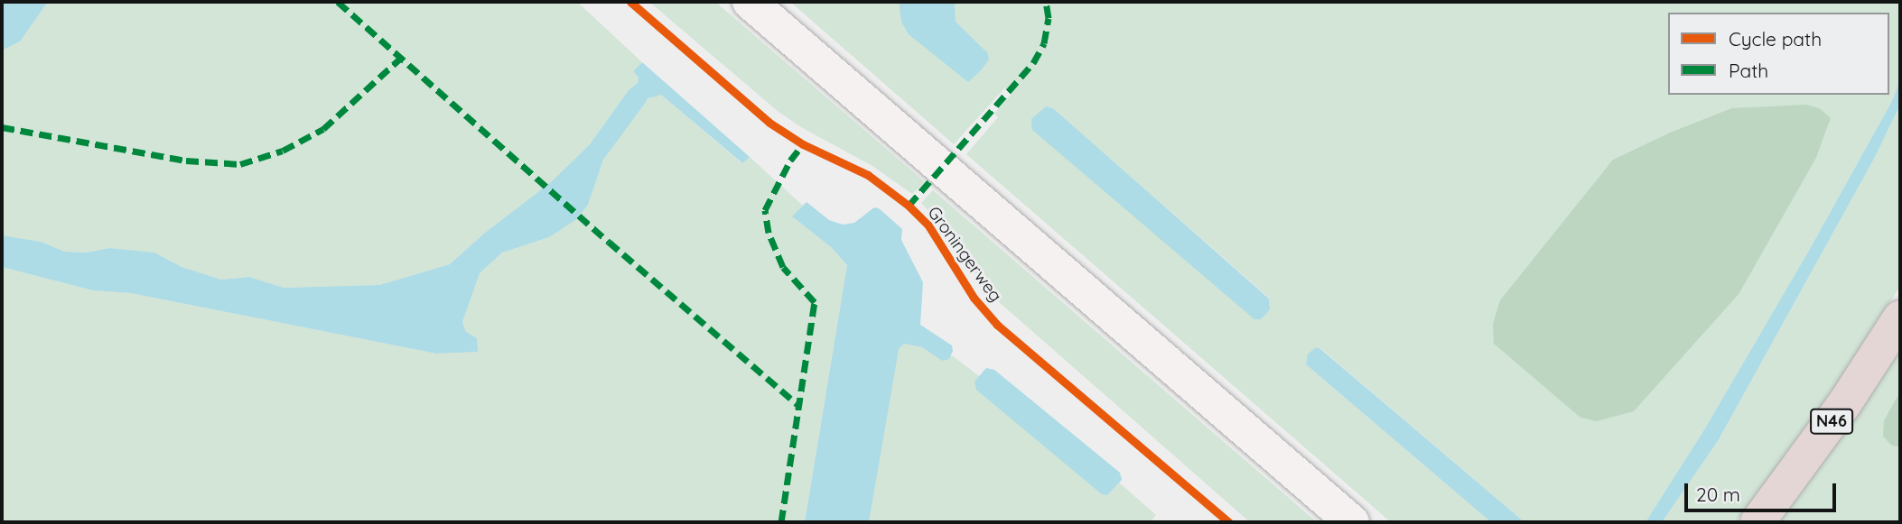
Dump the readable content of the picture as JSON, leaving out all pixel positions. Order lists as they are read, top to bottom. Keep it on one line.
{"streets":{"highway":["N46"],"cycle path":["Groningerweg"]},"legend":["Cycle path","Path"],"scale_bar":"20 m"}
